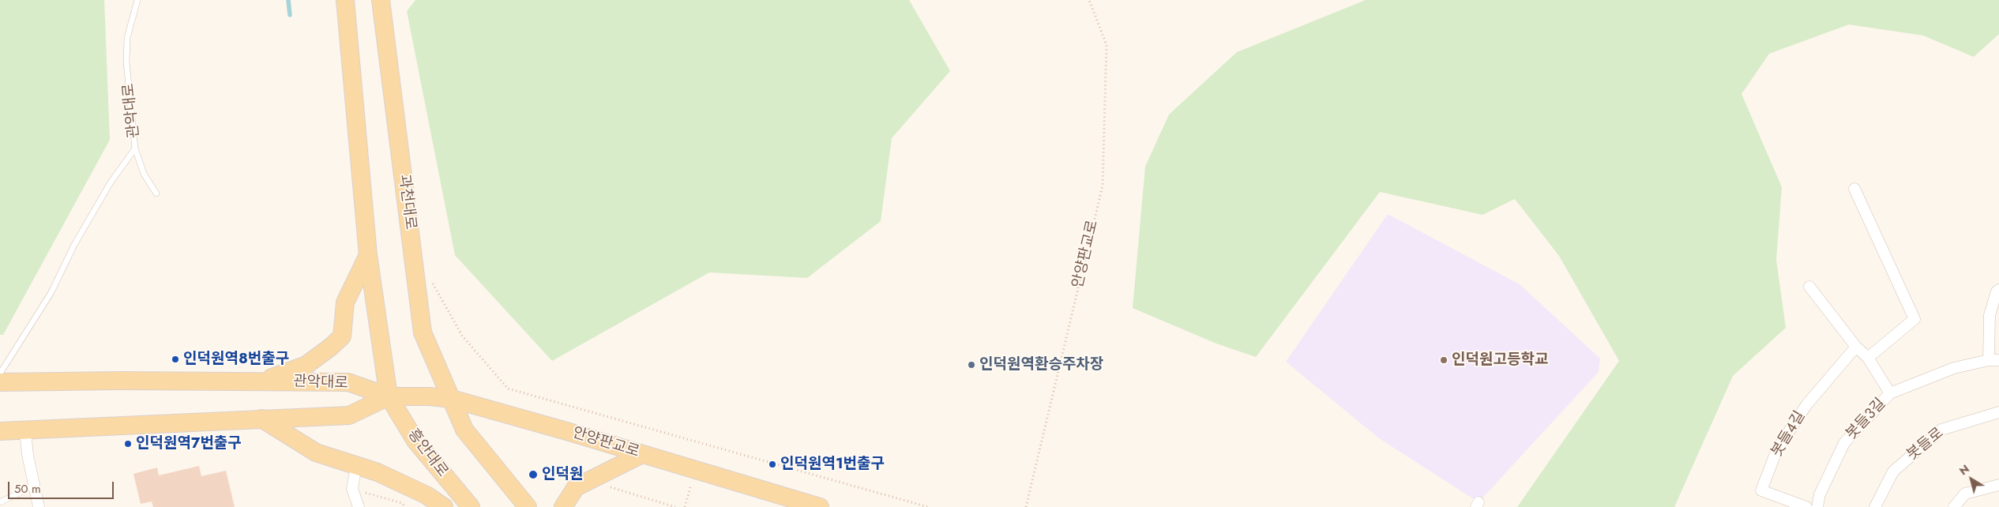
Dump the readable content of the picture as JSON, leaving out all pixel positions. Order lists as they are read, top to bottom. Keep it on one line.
{"streets":{"main road":["관악대로","과천대로","안양판교로","흥안대로"],"street":["봇들3길","봇들4길","봇들로"]},"crossings":[["관악대로","안양판교로"],["관악대로","흥안대로"],["과천대로","안양판교로"],["안양판교로","흥안대로"]],"places":["인덕원역8번출구","인덕원고등학교","인덕원역환승주차장","인덕원역7번출구","인덕원역1번출구","인덕원"],"scale_bar":"50 m","north":"top left"}
